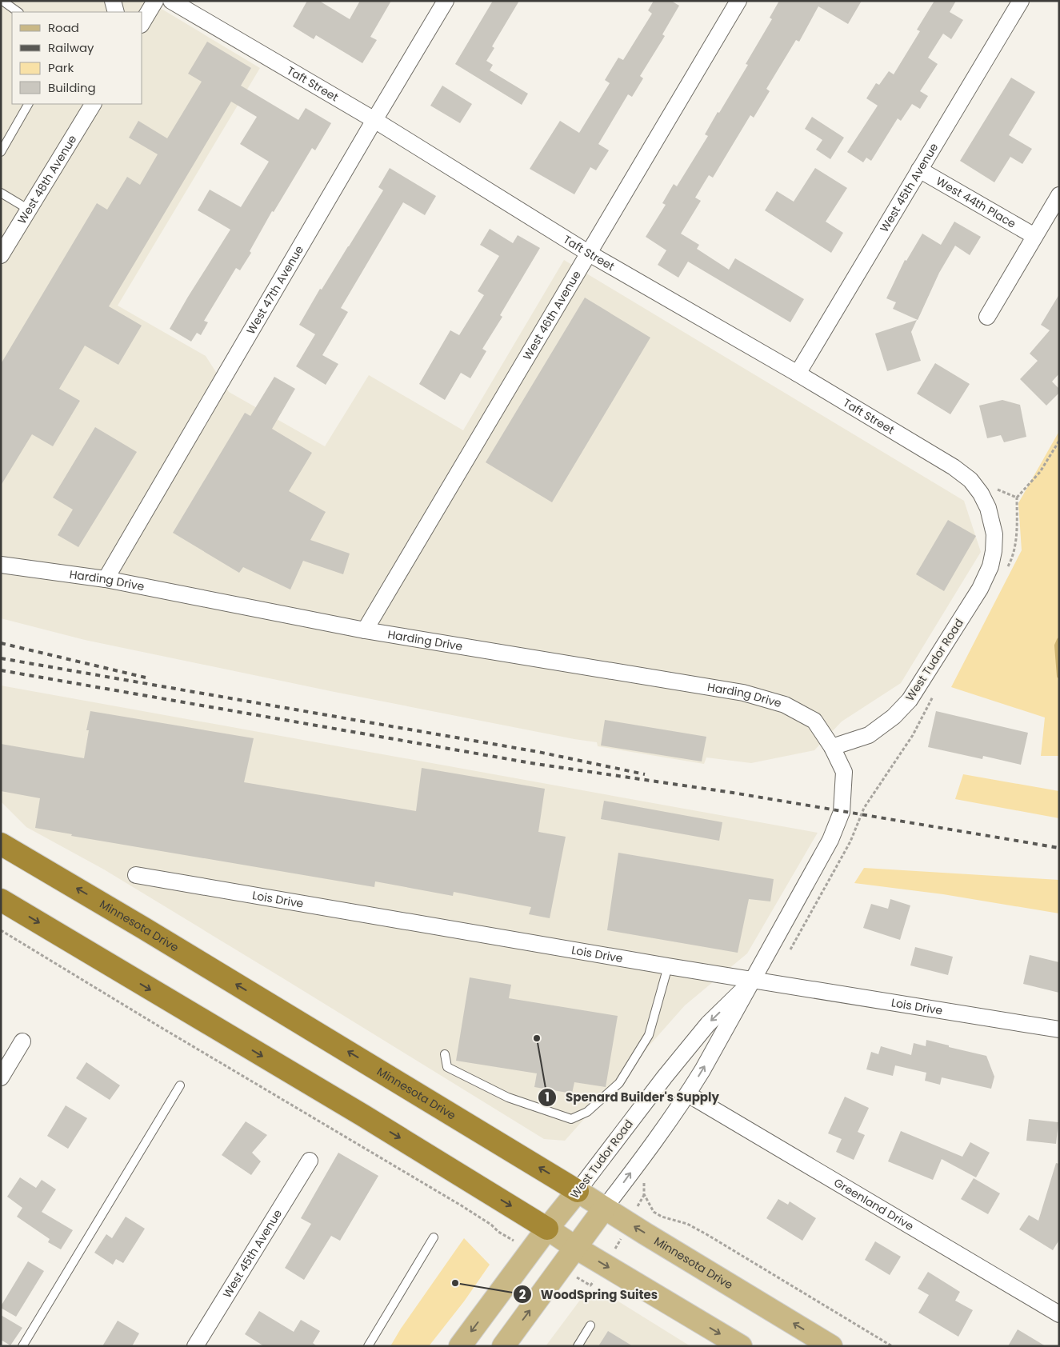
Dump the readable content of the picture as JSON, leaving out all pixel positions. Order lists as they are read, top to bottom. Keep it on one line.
{"streets":{"highway":["Minnesota Drive"],"main road":["West Tudor Road"],"street":["Taft Street","West 48th Avenue","West 45th Avenue","West 44th Place","West 47th Avenue","West 46th Avenue","Harding Drive","Lois Drive","Greenland Drive"]},"crossings":[["Taft Street","West 45th Avenue"],["Taft Street","West 47th Avenue"],["Taft Street","West 46th Avenue"],["Taft Street","West Tudor Road"],["West 45th Avenue","West 44th Place"],["West 47th Avenue","Harding Drive"],["West 46th Avenue","Harding Drive"],["Harding Drive","West Tudor Road"],["West Tudor Road","Lois Drive"],["West Tudor Road","Minnesota Drive"],["West Tudor Road","Greenland Drive"]],"places":["Spenard Builder's Supply","WoodSpring Suites"],"legend":["Road","Railway","Park","Building"]}
